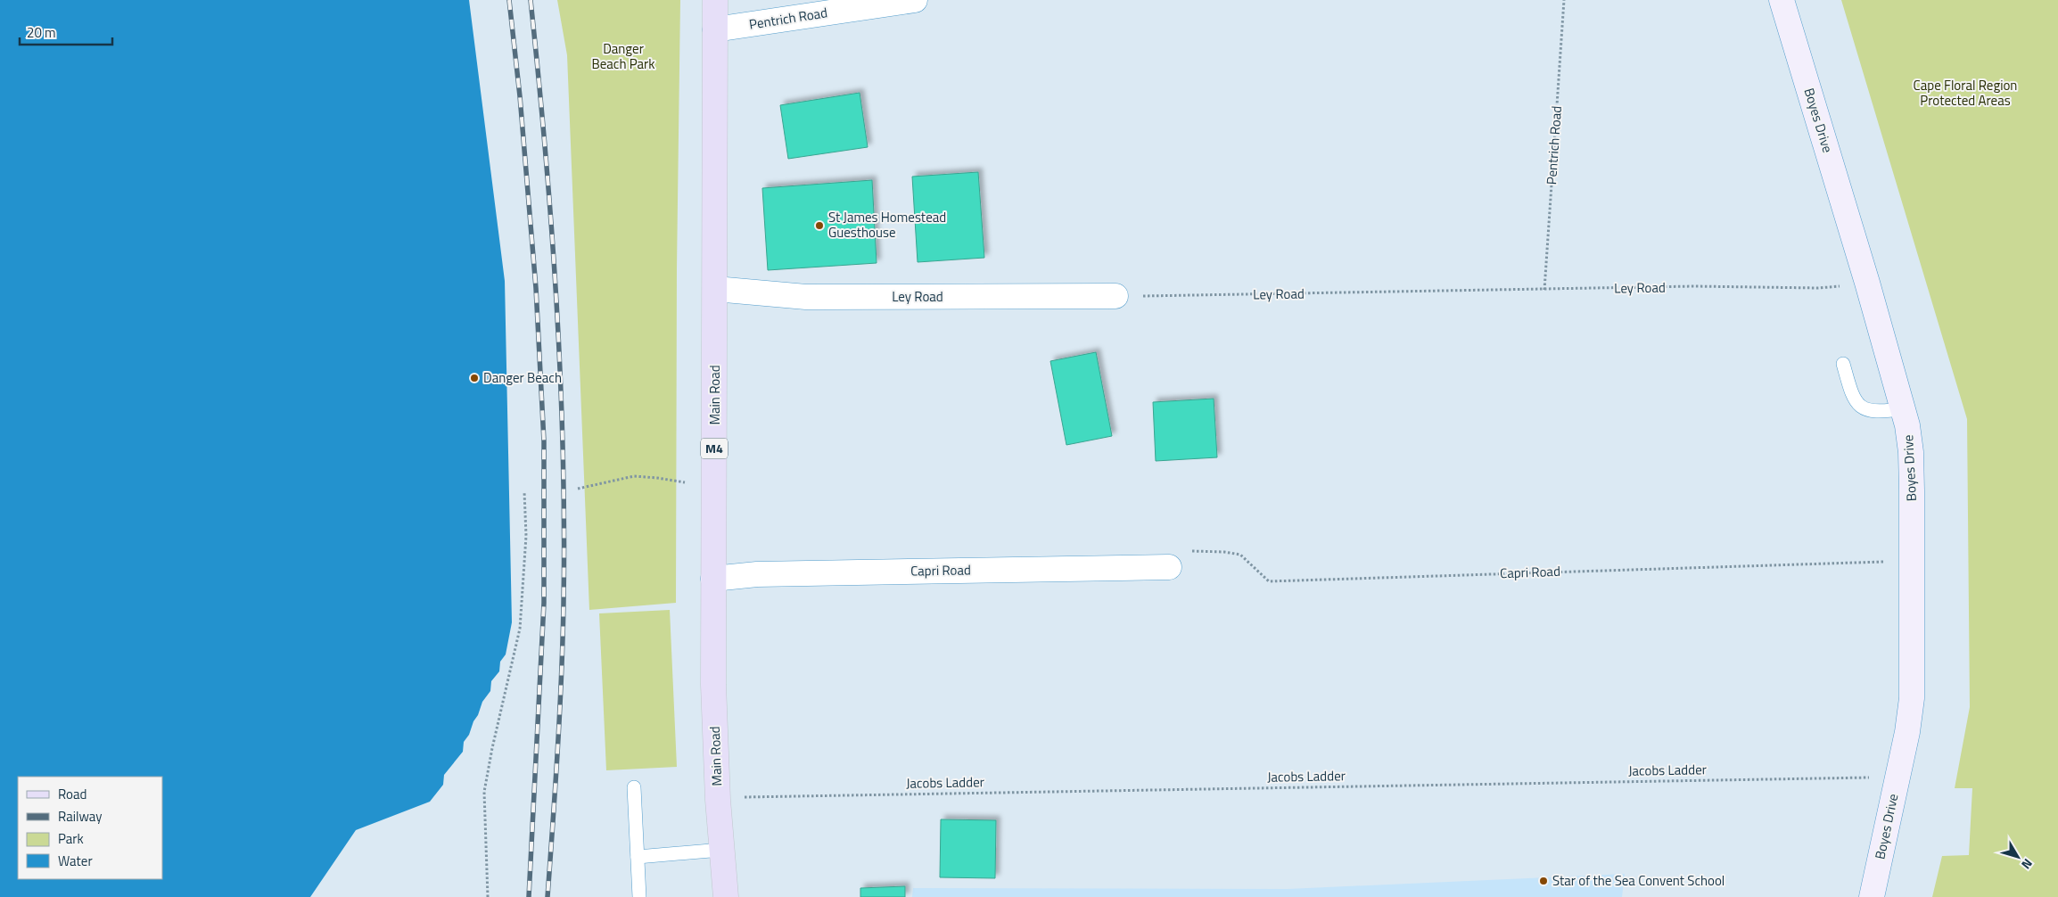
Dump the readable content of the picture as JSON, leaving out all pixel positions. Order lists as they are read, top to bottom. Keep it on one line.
{"streets":{"main road":["Boyes Drive","Main Road","M4"],"street":["Pentrich Road","Ley Road","Capri Road"],"path":["Jacobs Ladder"]},"crossings":[["Pentrich Road","Ley Road"],["Pentrich Road","Main Road"],["Ley Road","Main Road"],["Main Road","Capri Road"]],"parks":["Danger Beach Park","Cape Floral Region Protected Areas"],"places":["St James Homestead Guesthouse","Danger Beach","Star of the Sea Convent School"],"legend":["Road","Railway","Park","Water"],"scale_bar":"20 m","north":"bottom right"}
